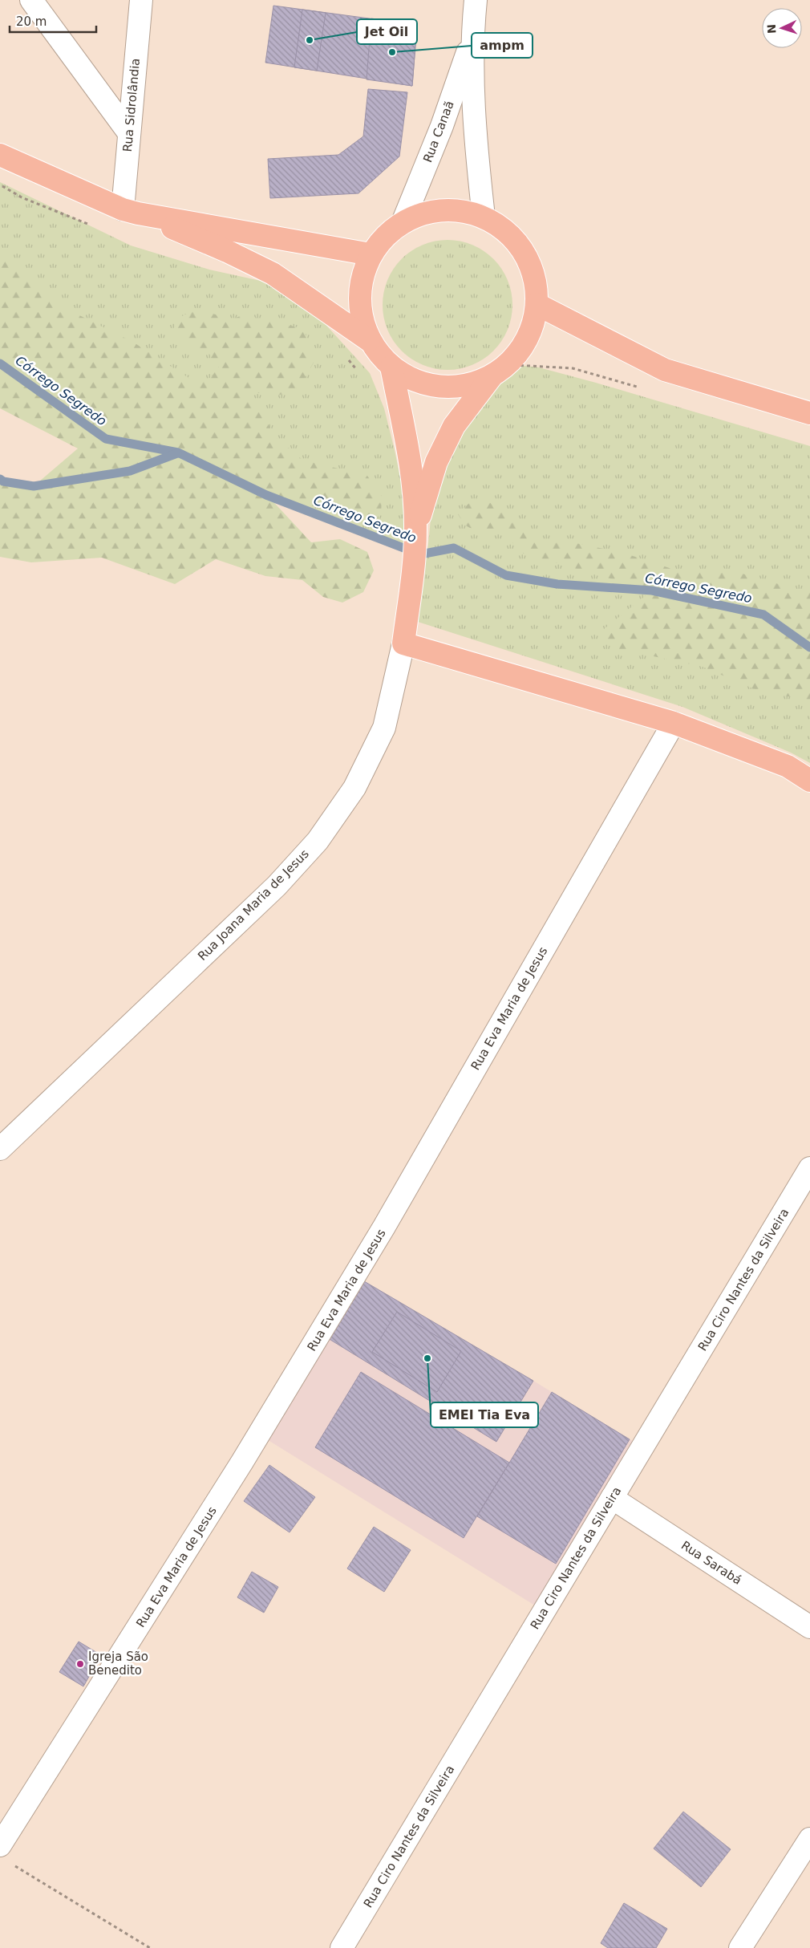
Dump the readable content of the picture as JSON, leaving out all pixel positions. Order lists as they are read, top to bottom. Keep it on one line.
{"streets":{"main road":["Rua Joana Maria de Jesus"],"street":["Rua Sidrolândia","Rua Canaã","Rua Eva Maria de Jesus","Rua Ciro Nantes da Silveira","Rua Sarabá"]},"crossings":[["Rua Ciro Nantes da Silveira","Rua Sarabá"]],"water":["Córrego Segredo"],"places":["Jet Oil","ampm","EMEI Tia Eva","Igreja São Benedito"],"scale_bar":"20 m","north":"left"}
